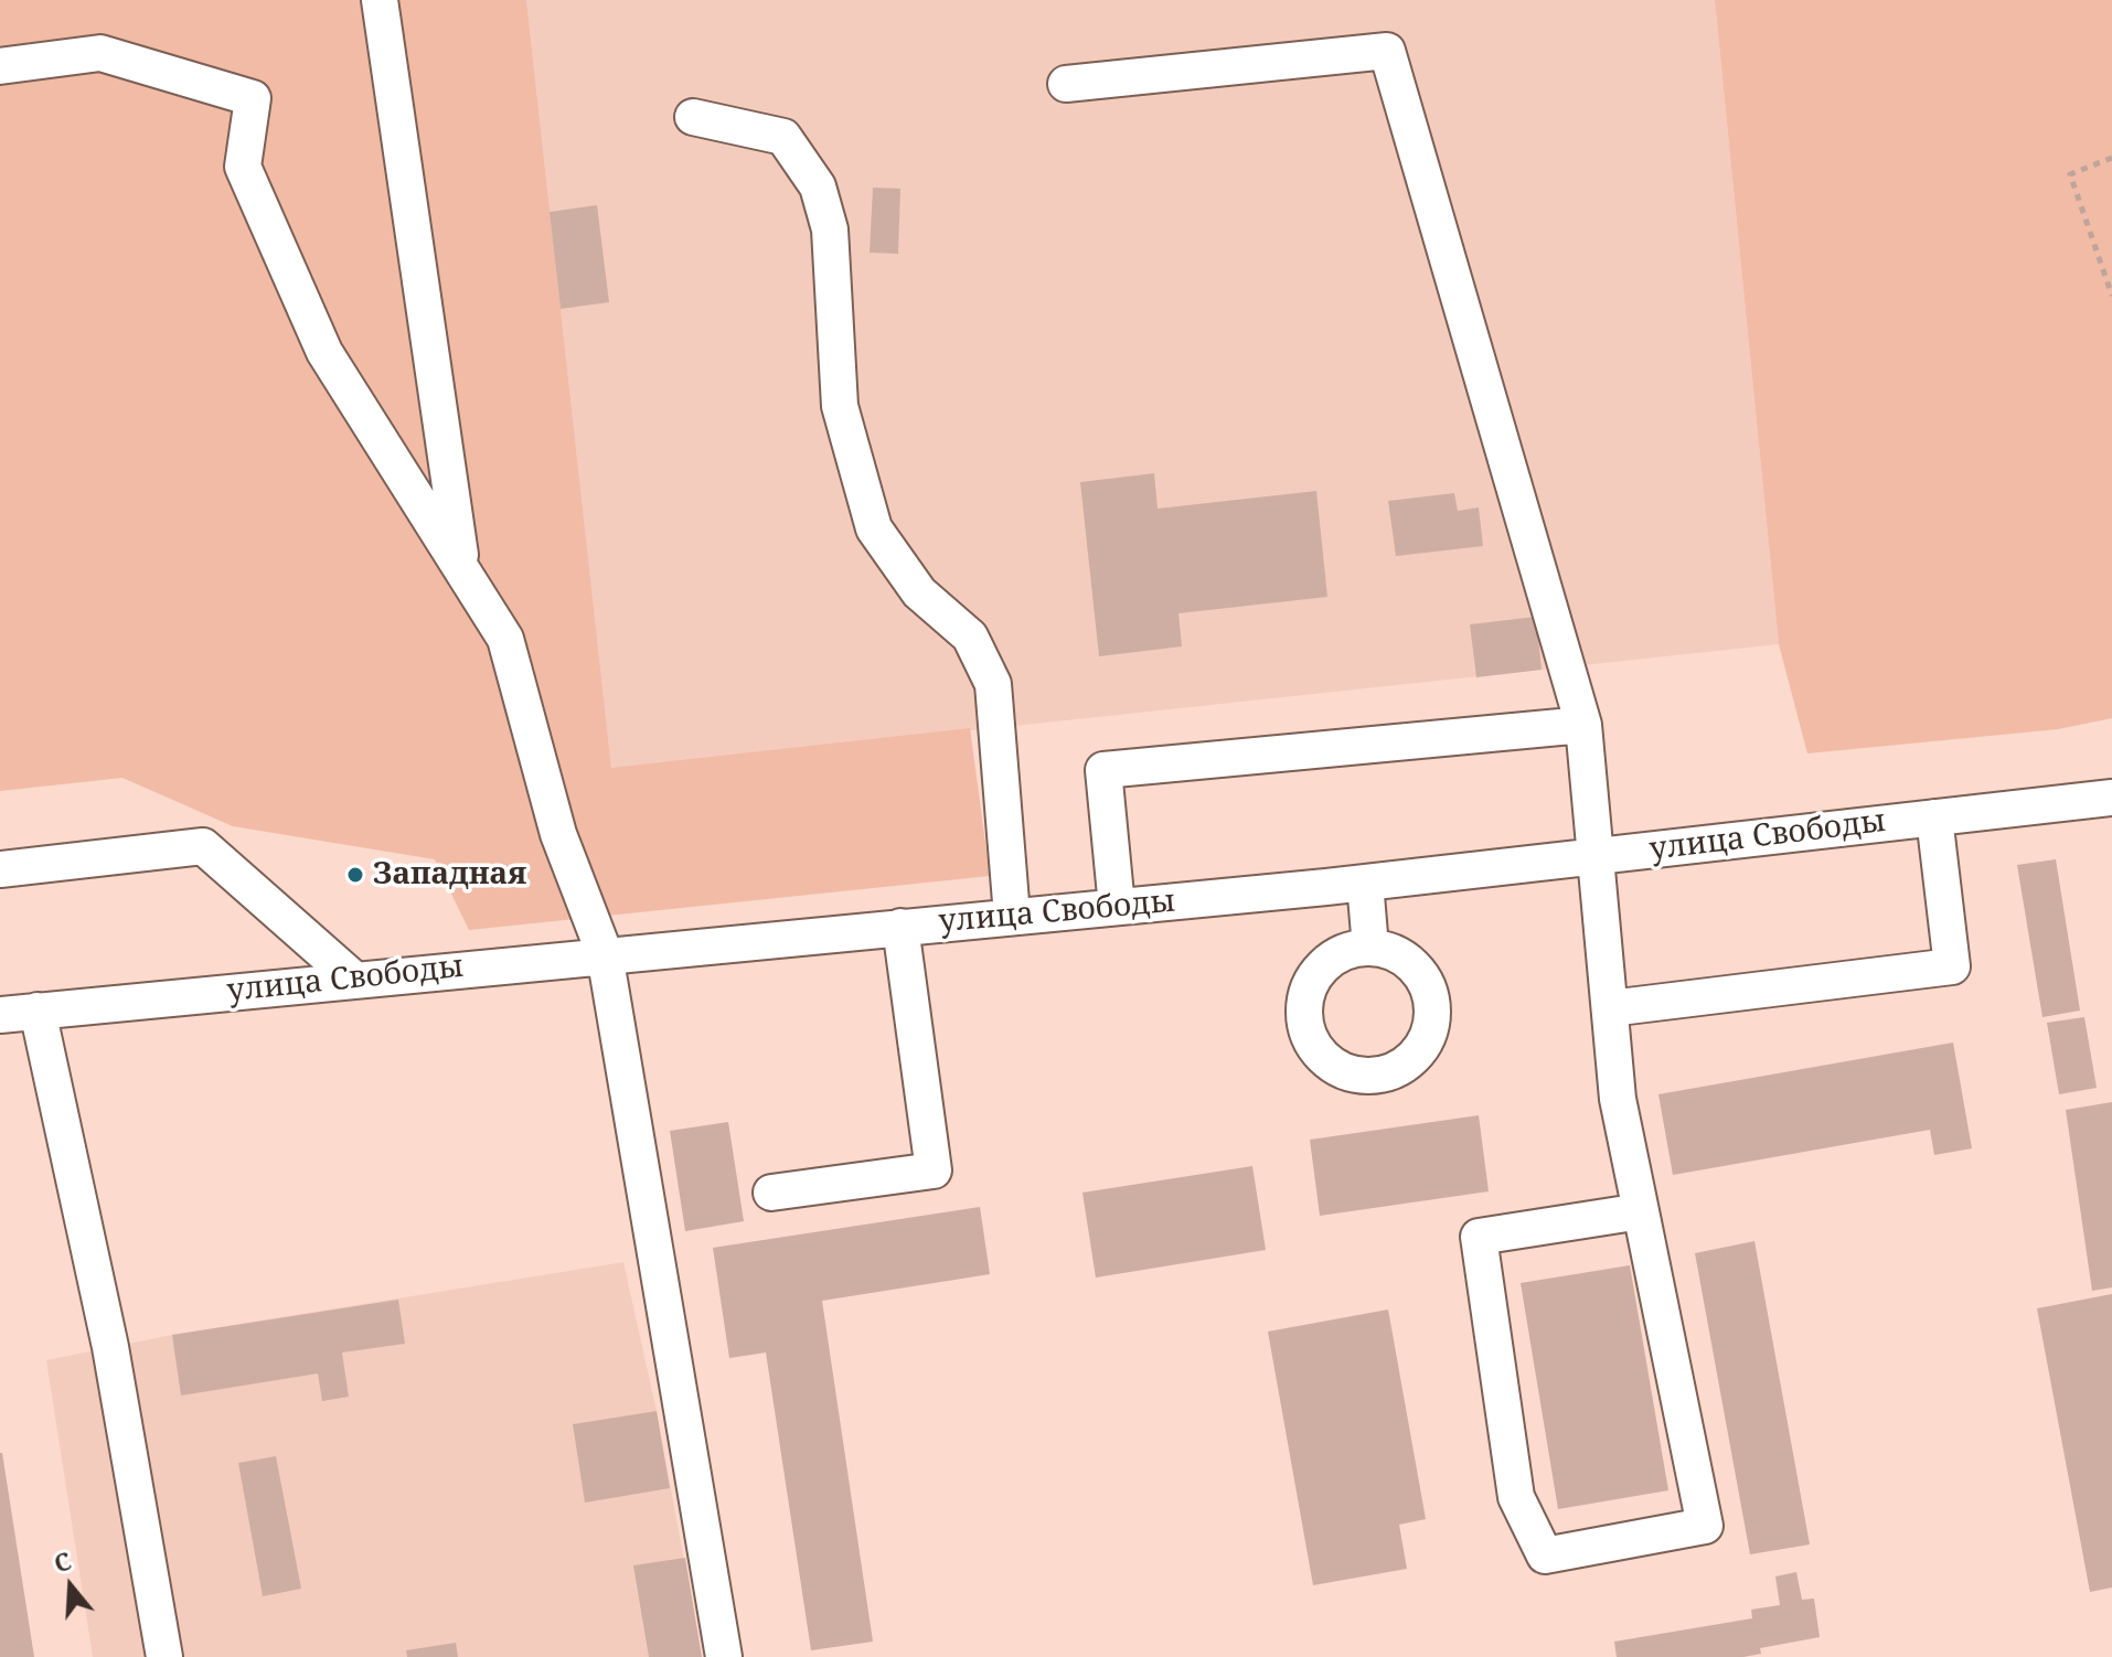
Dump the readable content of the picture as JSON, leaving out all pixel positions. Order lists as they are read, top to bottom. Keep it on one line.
{"streets":{"street":["улица Свободы"]},"places":["Западная"],"north":"top"}
